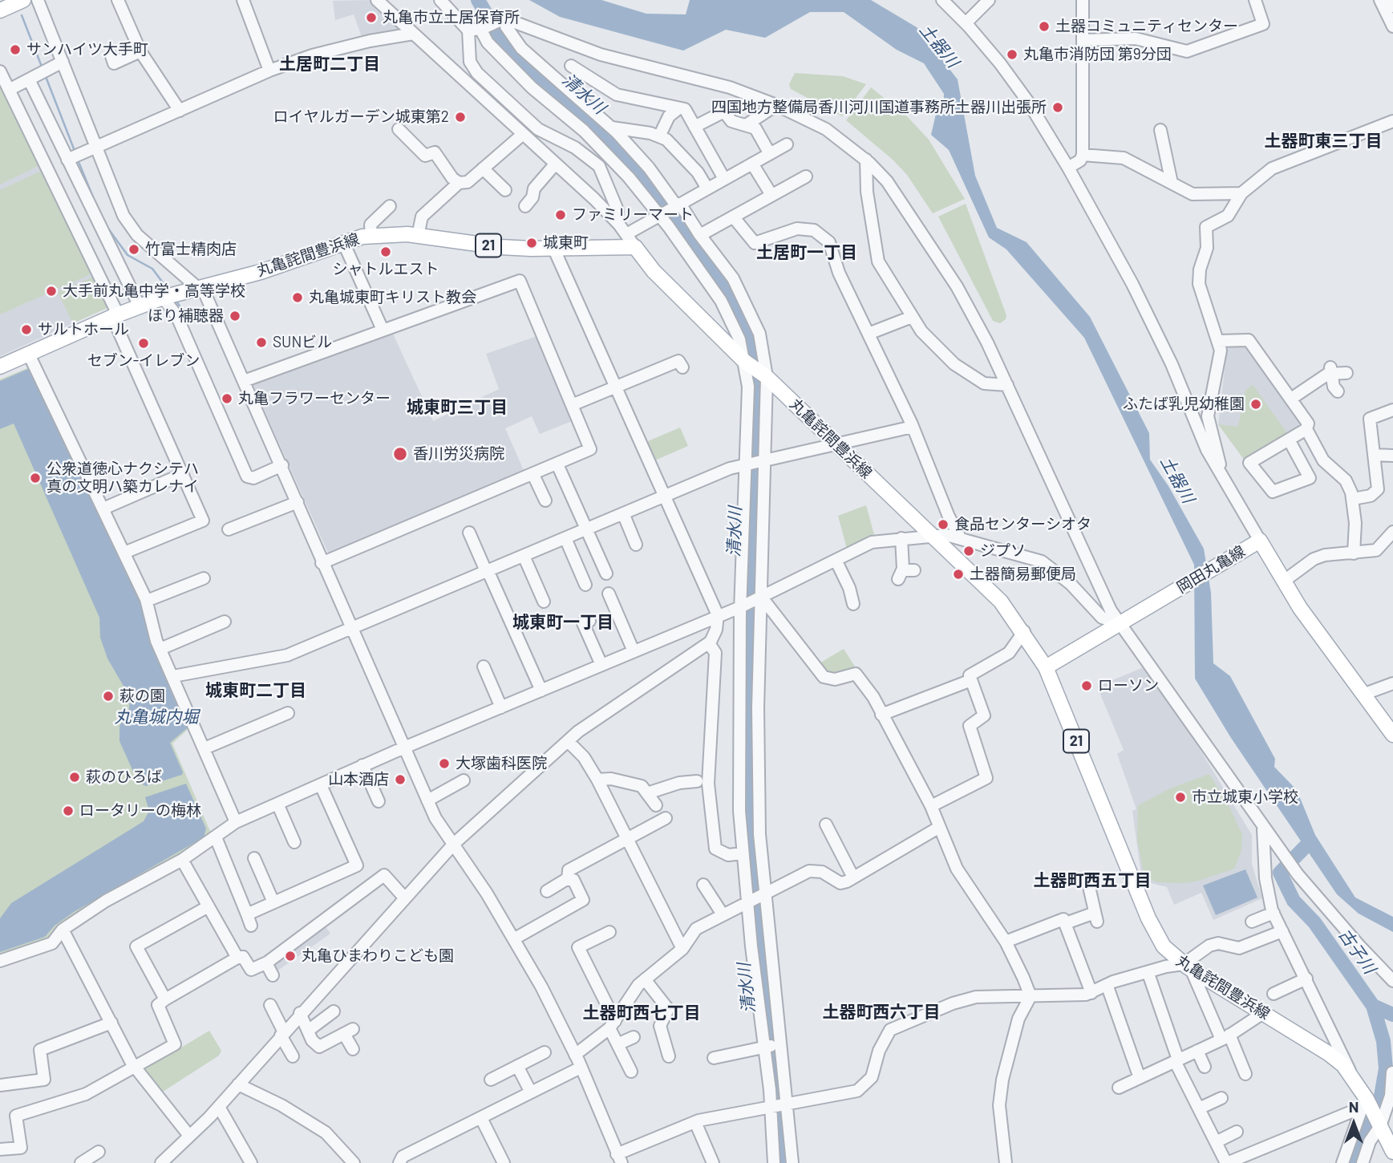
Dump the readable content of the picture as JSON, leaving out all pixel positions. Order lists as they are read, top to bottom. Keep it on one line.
{"streets":{"main road":["21","丸亀詫間豊浜線","岡田丸亀線"]},"crossings":[["丸亀詫間豊浜線","岡田丸亀線"]],"districts":["土居町二丁目","土器町東三丁目","土居町一丁目","城東町三丁目","城東町一丁目","城東町二丁目","土器町西五丁目","土器町西六丁目","土器町西七丁目"],"water":["土器川","清水川","丸亀城内堀","古子川"],"places":["丸亀市立土居保育所","土器コミュニティセンター","サンハイツ大手町","丸亀市消防団 第9分団","四国地方整備局香川河川国道事務所土器川出張所","ロイヤルガーデン城東第2","ファミリーマート","城東町","竹富士精肉店","シャトルエスト","大手前丸亀中学・高等学校","丸亀城東町キリスト教会","ほり補聴器","サルトホール","SUNビル","セブン-イレブン","丸亀フラワーセンター","ふたば乳児幼稚園","香川労災病院","公衆道徳心ナクシテハ 真の文明ハ築カレナイ","食品センターシオタ","ジプソ","土器簡易郵便局","ローソン","萩の園","大塚歯科医院","萩のひろば","山本酒店","市立城東小学校","ロータリーの梅林","丸亀ひまわりこども園"],"north":"top"}
